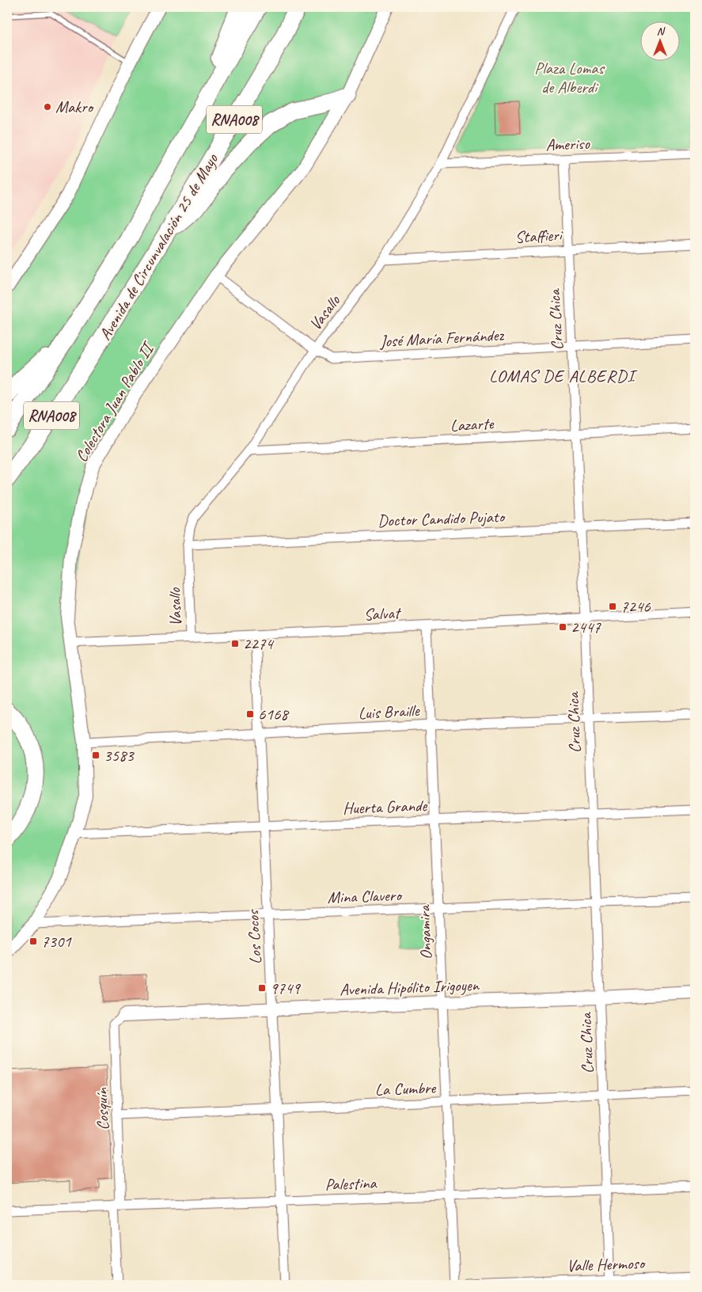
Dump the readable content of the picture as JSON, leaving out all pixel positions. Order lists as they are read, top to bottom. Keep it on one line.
{"streets":{"highway":["RNA008","Avenida de Circunvalación 25 de Mayo"],"main road":["Colectora Juan Pablo II","Avenida Hipólito Irigoyen"],"street":["Ameriso","Staffieri","Vasallo","Cruz Chica","José María Fernández","Lazarte","Doctor Candido Pujato","Salvat","Luis Braille","Huerta Grande","Mina Clavero","Ongamira","Los Cocos","La Cumbre","Cosquín","Palestina","Valle Hermoso"]},"crossings":[["Ameriso","Vasallo"],["Ameriso","Cruz Chica"],["Staffieri","Vasallo"],["Staffieri","Cruz Chica"],["Vasallo","José María Fernández"],["Vasallo","Lazarte"],["Vasallo","Doctor Candido Pujato"],["Vasallo","Salvat"],["Cruz Chica","José María Fernández"],["Cruz Chica","Lazarte"],["Cruz Chica","Doctor Candido Pujato"],["Cruz Chica","Salvat"],["Cruz Chica","Luis Braille"],["Cruz Chica","Huerta Grande"],["Cruz Chica","Mina Clavero"],["Cruz Chica","Avenida Hipólito Irigoyen"],["Cruz Chica","La Cumbre"],["Cruz Chica","Palestina"],["Cruz Chica","Valle Hermoso"],["José María Fernández","Colectora Juan Pablo II"],["Colectora Juan Pablo II","Salvat"],["Colectora Juan Pablo II","Luis Braille"],["Colectora Juan Pablo II","Huerta Grande"],["Colectora Juan Pablo II","Mina Clavero"],["Salvat","Ongamira"],["Salvat","Los Cocos"],["Luis Braille","Ongamira"],["Luis Braille","Los Cocos"],["Huerta Grande","Ongamira"],["Huerta Grande","Los Cocos"],["Mina Clavero","Ongamira"],["Mina Clavero","Los Cocos"],["Ongamira","Avenida Hipólito Irigoyen"],["Ongamira","La Cumbre"],["Ongamira","Palestina"],["Los Cocos","Avenida Hipólito Irigoyen"],["Los Cocos","La Cumbre"],["Los Cocos","Palestina"],["Avenida Hipólito Irigoyen","Cosquín"],["La Cumbre","Cosquín"],["Cosquín","Palestina"]],"districts":["LOMAS DE ALBERDI"],"parks":["Plaza Lomas de Alberdi"],"places":{"other":["Makro"],"transit":["7246","2447","2274","6168","3583","7301","9749"]},"north":"top"}
